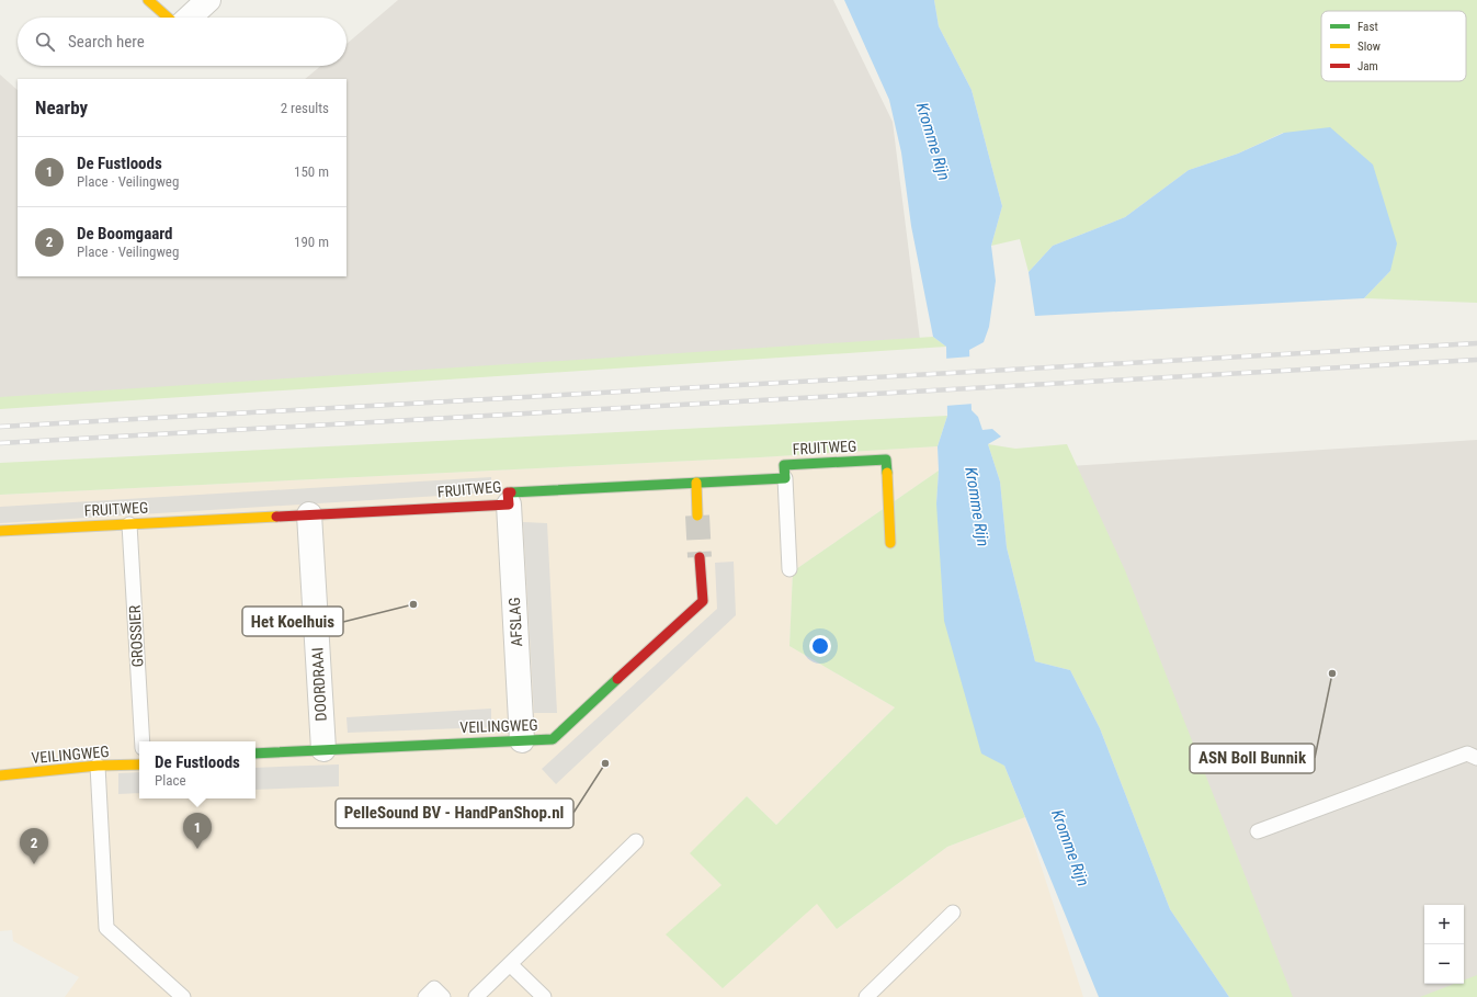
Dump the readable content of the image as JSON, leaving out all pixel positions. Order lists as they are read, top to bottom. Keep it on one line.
{"streets":{"street":["FRUITWEG","AFSLAG","DOORDRAAI","VEILINGWEG"],"lane":["GROSSIER"]},"crossings":[["FRUITWEG","AFSLAG"],["FRUITWEG","GROSSIER"],["FRUITWEG","DOORDRAAI"],["AFSLAG","VEILINGWEG"],["DOORDRAAI","VEILINGWEG"]],"water":["Kromme Rijn"],"places":["Het Koelhuis","ASN Boll Bunnik","PelleSound BV - HandPanShop.nl"],"legend":["Fast","Slow","Jam"],"page":{"search":"Search here","heading":["Nearby","2 results"],"list":[{"mark":"1","name":"De Fustloods","note":"Place · Veilingweg","value":"150 m"},{"mark":"2","name":"De Boomgaard","note":"Place · Veilingweg","value":"190 m"}],"popup":["De Fustloods","Place"],"pins":["1","2"],"map_buttons":["+","−"]}}
